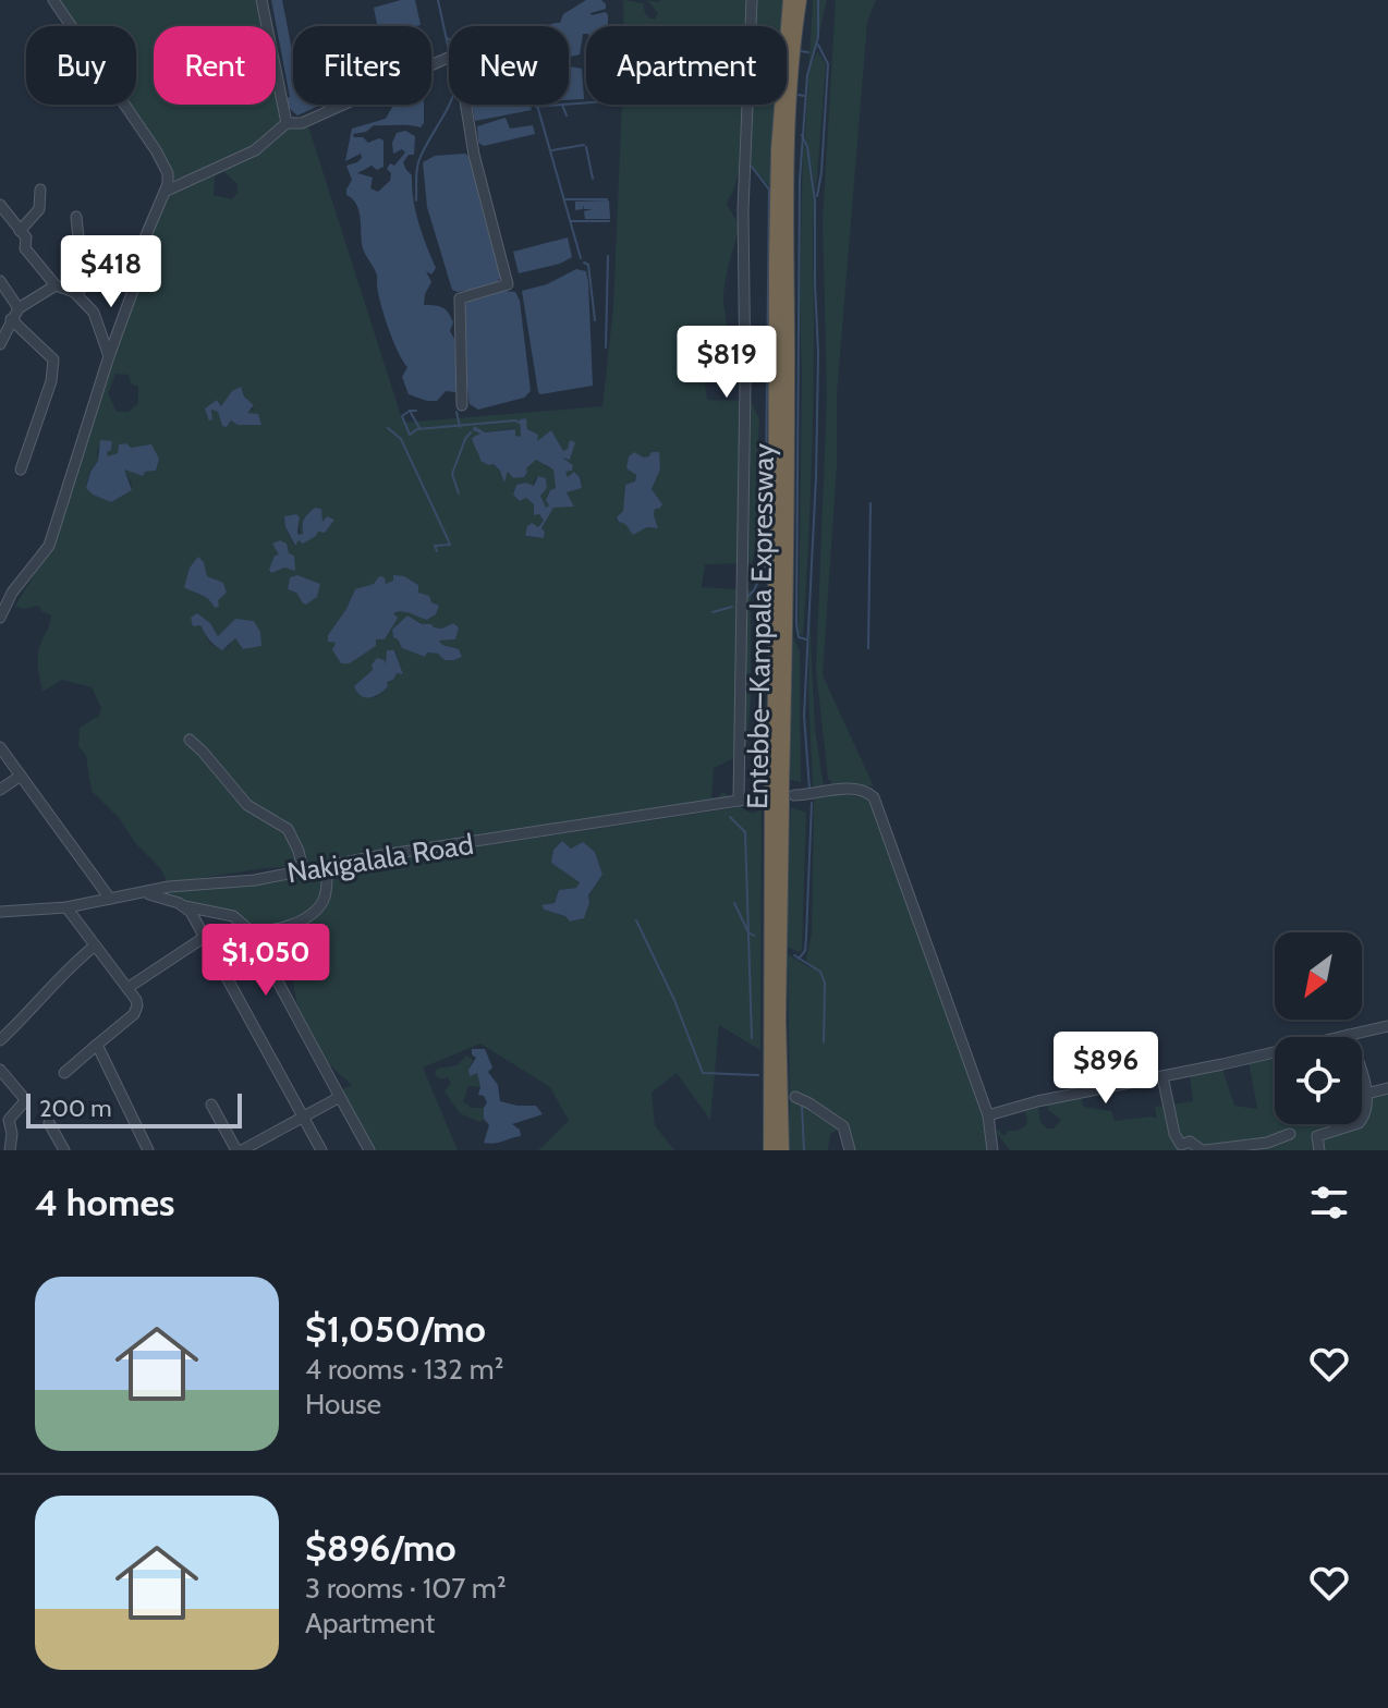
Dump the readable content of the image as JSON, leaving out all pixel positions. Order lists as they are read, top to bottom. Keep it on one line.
{"streets":{"highway":["Entebbe–Kampala Expressway"],"street":["Nakigalala Road"]},"scale_bar":"200 m","north":"bottom left","page":{"chip":["Buy","Rent","Filters","New","Apartment"],"price":["$418","$819","$1,050","$896"],"scale":"200 m","heading":"4 homes","list":[{"name":"$1,050/mo","note":"4 rooms · 132 m² · House"},{"name":"$896/mo","note":"3 rooms · 107 m² · Apartment"}]}}
